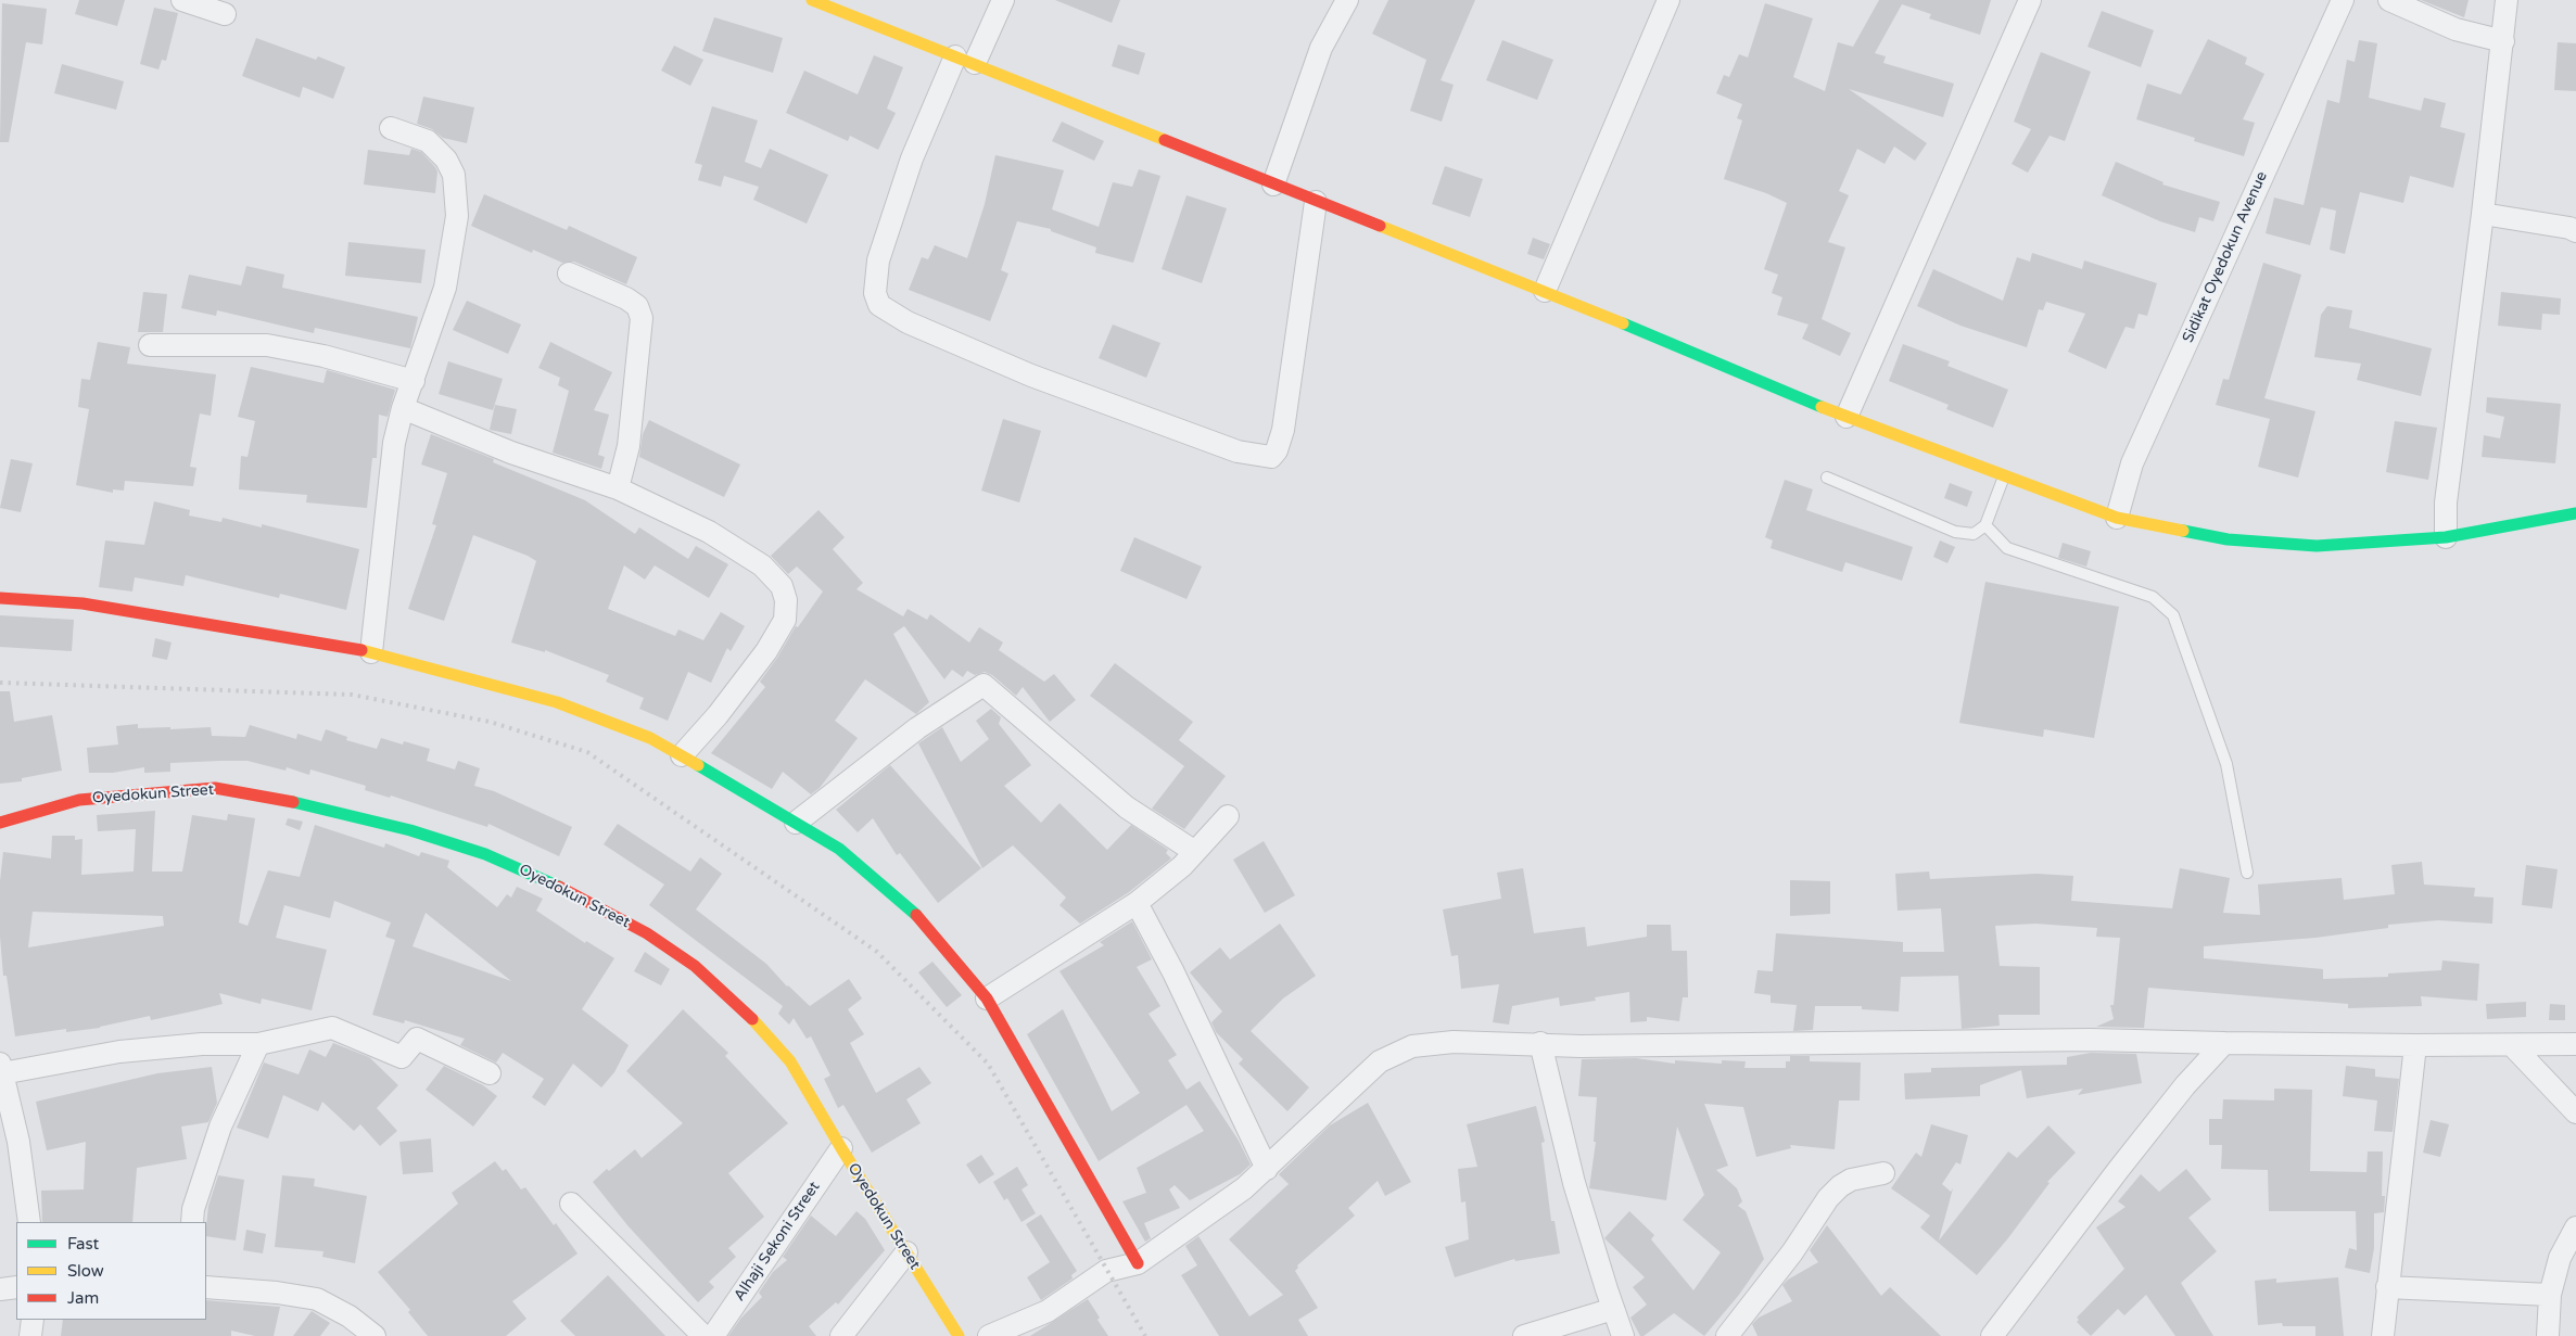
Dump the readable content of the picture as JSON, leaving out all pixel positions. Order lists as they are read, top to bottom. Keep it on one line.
{"streets":{"street":["Sidikat Oyedokun Avenue","Oyedokun Street","Alhaji Sekoni Street"]},"crossings":[["Oyedokun Street","Alhaji Sekoni Street"]],"legend":["Fast","Slow","Jam"]}
